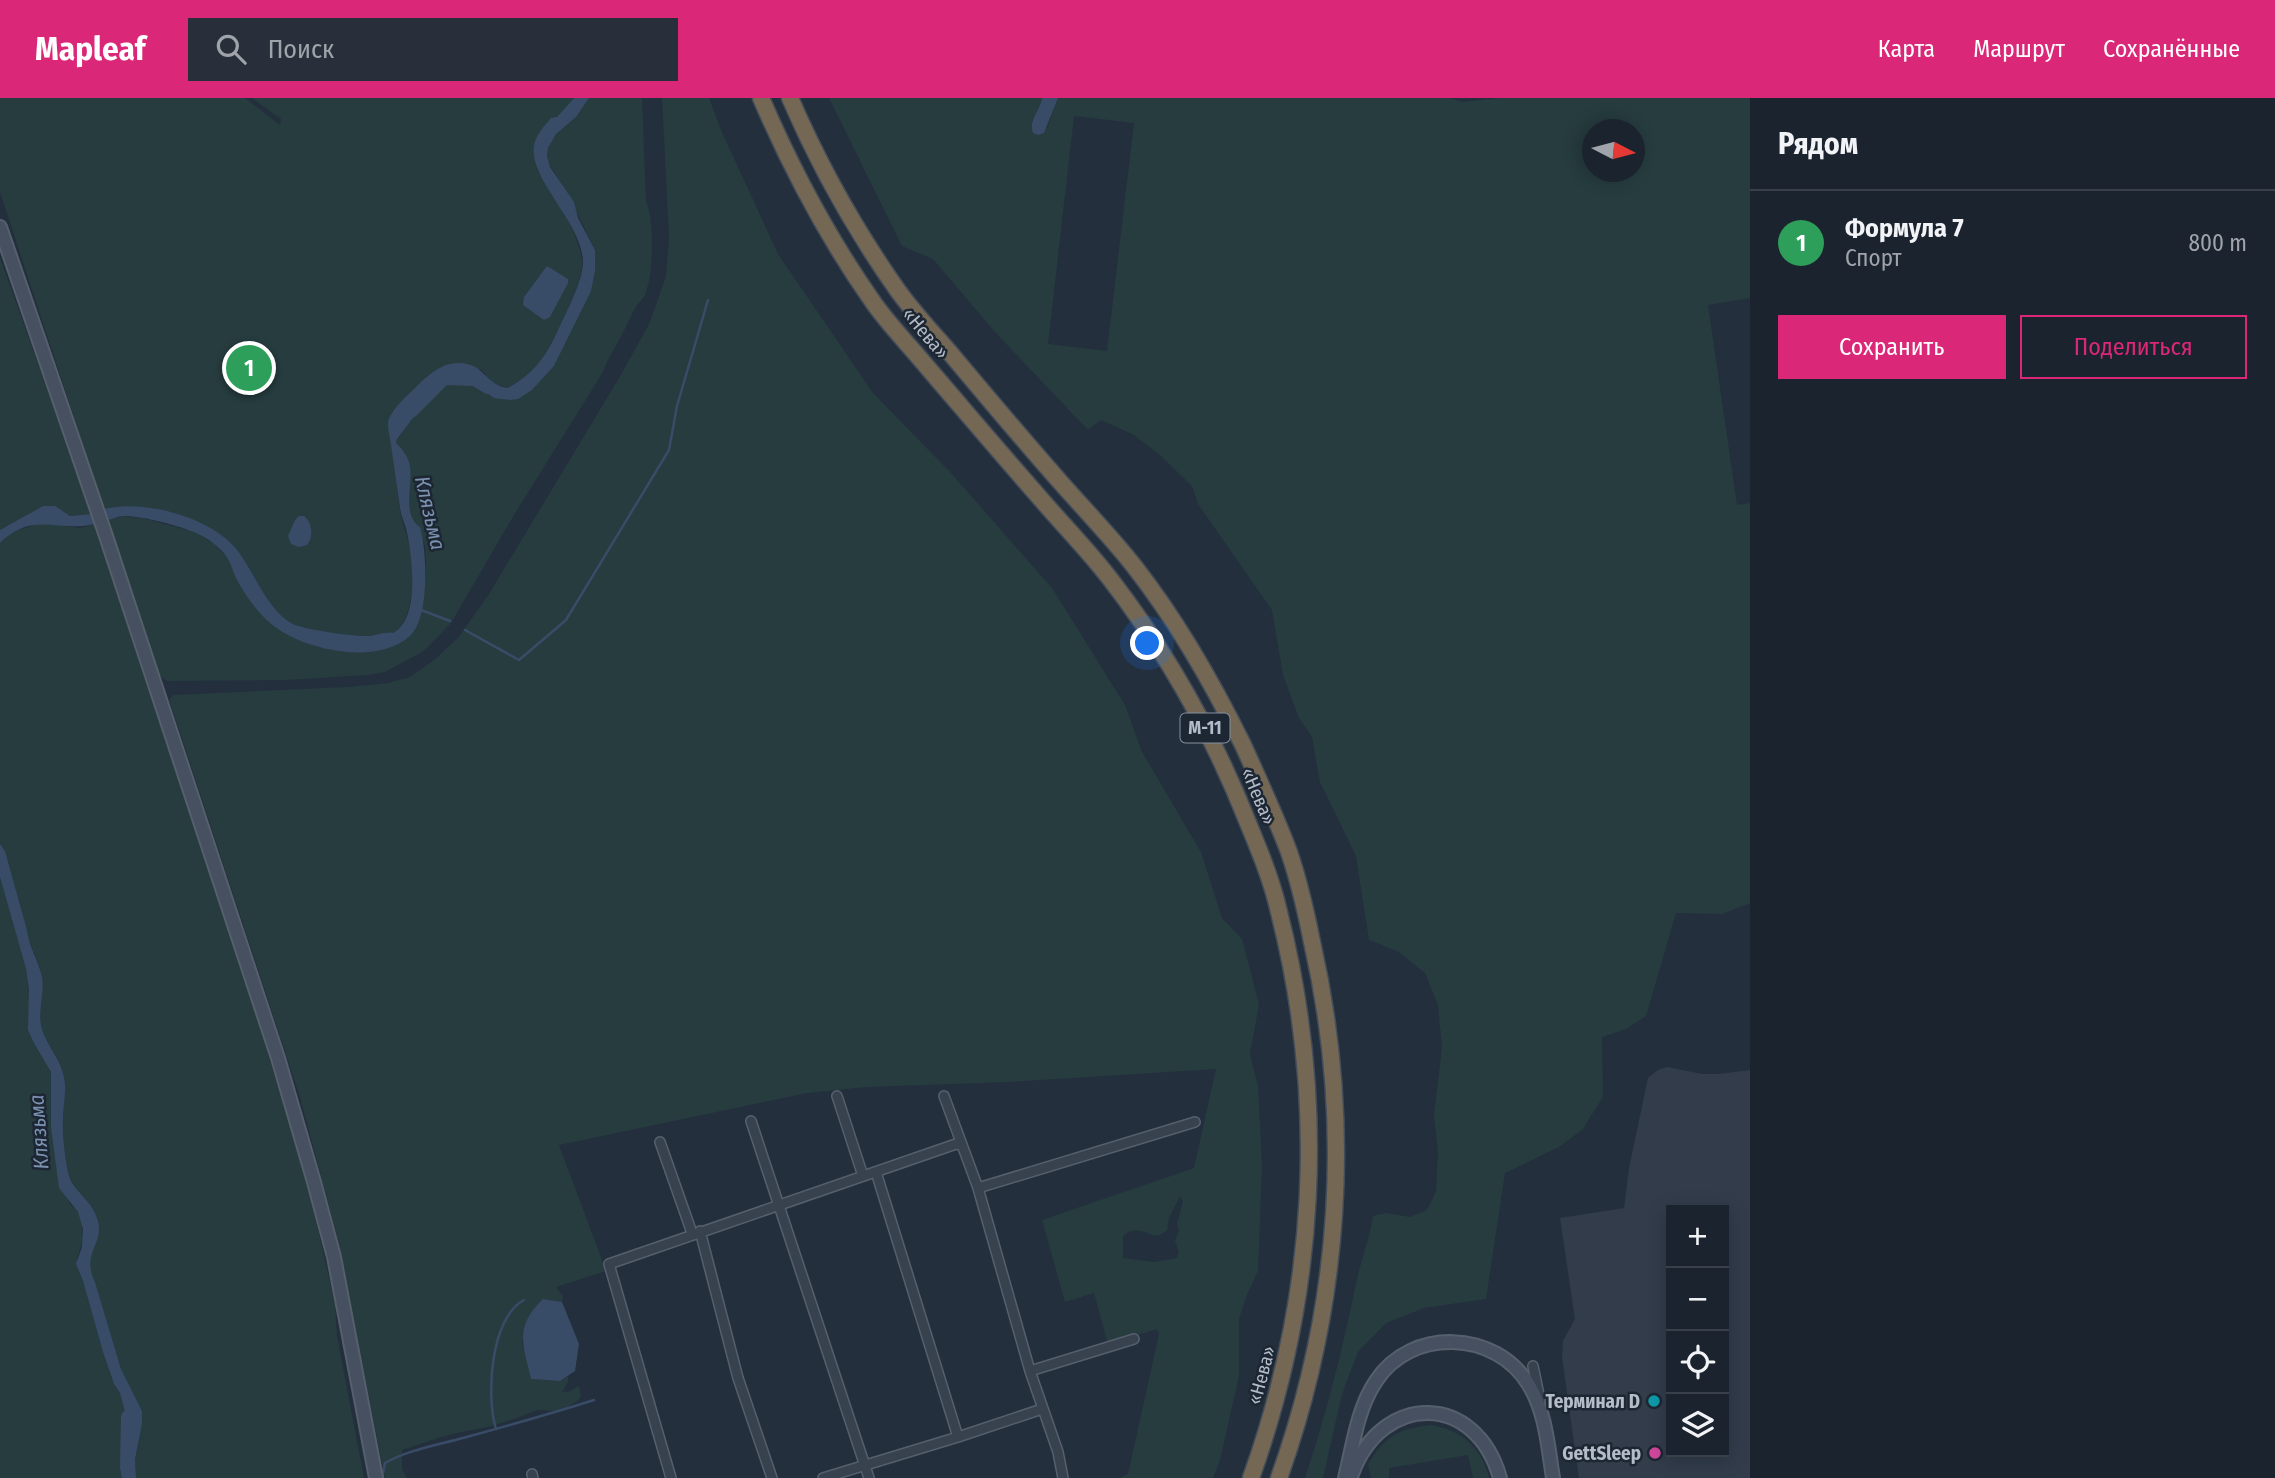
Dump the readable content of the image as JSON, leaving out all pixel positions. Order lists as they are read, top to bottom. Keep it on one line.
{"streets":{"highway":["«Нева»","М-11"]},"water":["Клязьма"],"places":["Терминал D","GettSleep"],"north":"right","page":{"header":"Mapleaf","search":"Поиск","nav":["Карта","Маршрут","Сохранённые"],"heading":"Рядом","list":[{"mark":"1","name":"Формула 7","note":"Спорт","value":"800 m"}],"buttons":["Сохранить","Поделиться"],"pins":"1","map_buttons":["+","−"]}}
